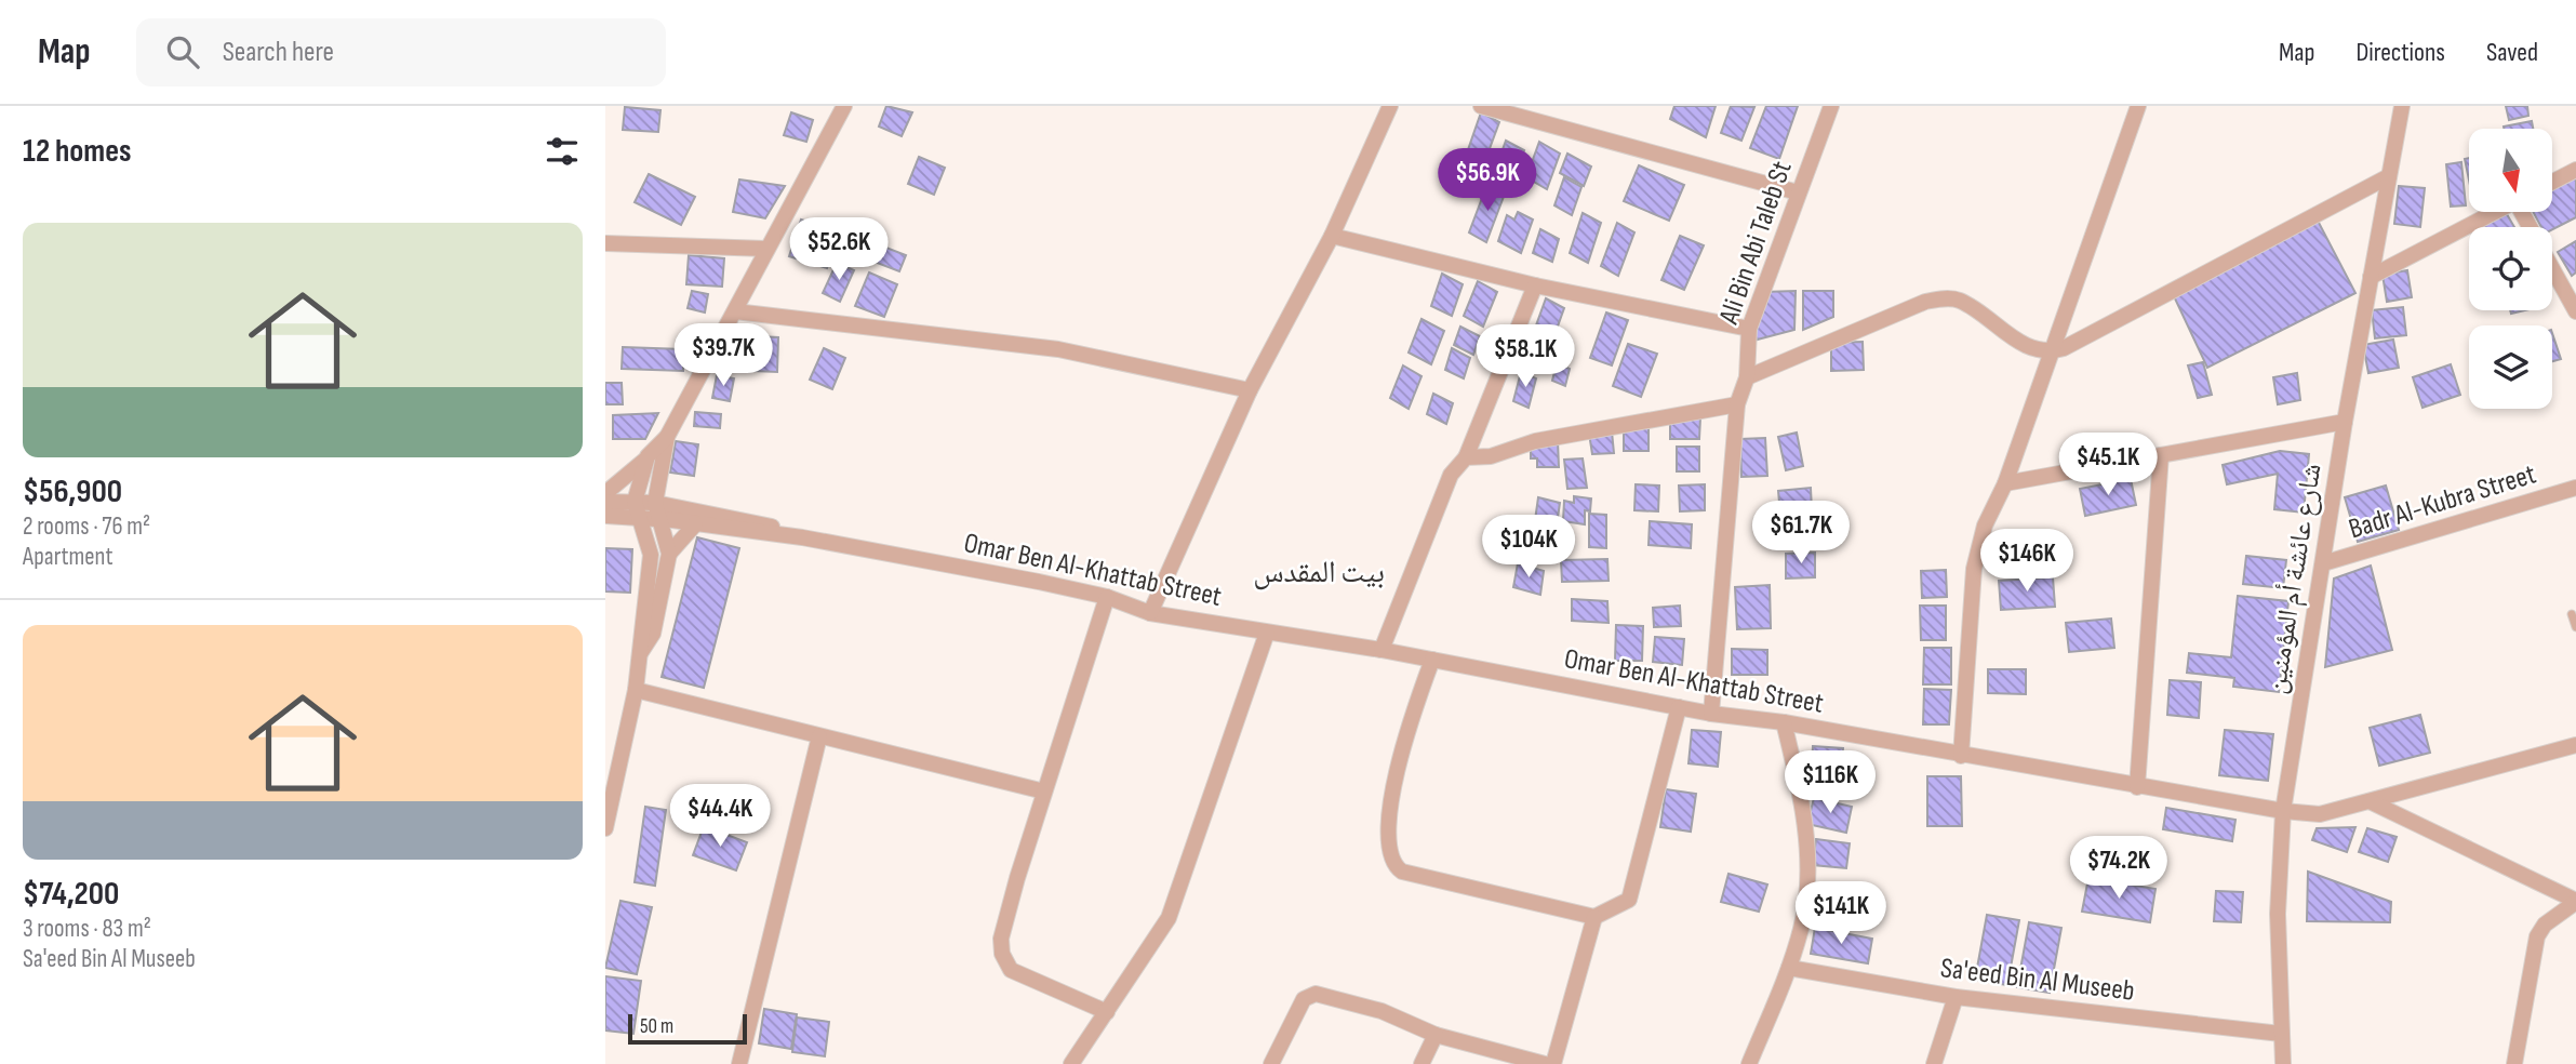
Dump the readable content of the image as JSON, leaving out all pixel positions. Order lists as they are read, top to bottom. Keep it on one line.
{"streets":{"street":["Ali Bin Abi Taleb St","Badr Al-Kubra Street","Omar Ben Al-Khattab Street","شارع عائشة أم المؤمنين","Sa'eed Bin Al Museeb"]},"crossings":[["Ali Bin Abi Taleb St","Omar Ben Al-Khattab Street"],["Badr Al-Kubra Street","شارع عائشة أم المؤمنين"],["Omar Ben Al-Khattab Street","شارع عائشة أم المؤمنين"],["شارع عائشة أم المؤمنين","Sa'eed Bin Al Museeb"]],"districts":["بيت المقدس"],"scale_bar":"50 m","north":"bottom","page":{"header":"Map","search":"Search here","nav":["Map","Directions","Saved"],"heading":"12 homes","price":["$56.9K","$52.6K","$39.7K","$58.1K","$45.1K","$61.7K","$104K","$146K","$116K","$44.4K","$74.2K","$141K"],"list":[{"name":"$56,900","note":"2 rooms · 76 m² · Apartment"},{"name":"$74,200","note":"3 rooms · 83 m² · Sa'eed Bin Al Museeb"}],"scale":"50 m"}}
